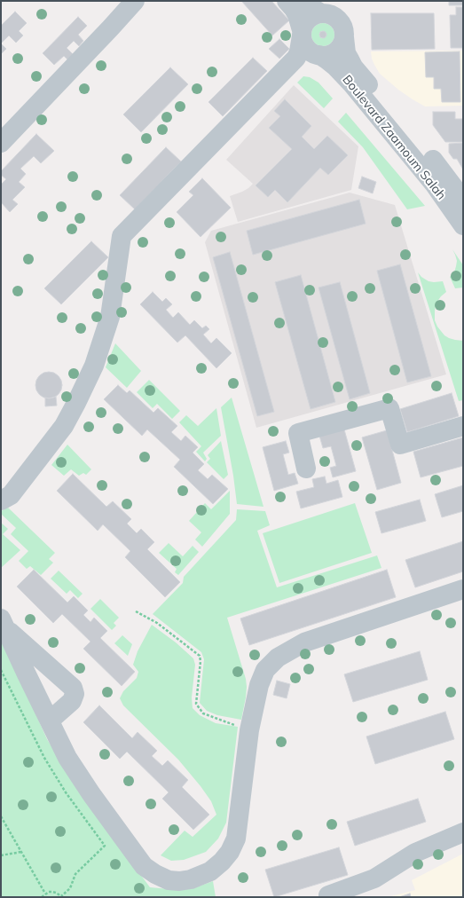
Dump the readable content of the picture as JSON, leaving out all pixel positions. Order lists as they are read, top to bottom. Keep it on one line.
{"streets":{"street":["Boulevard Zaamoum Salah"]}}
